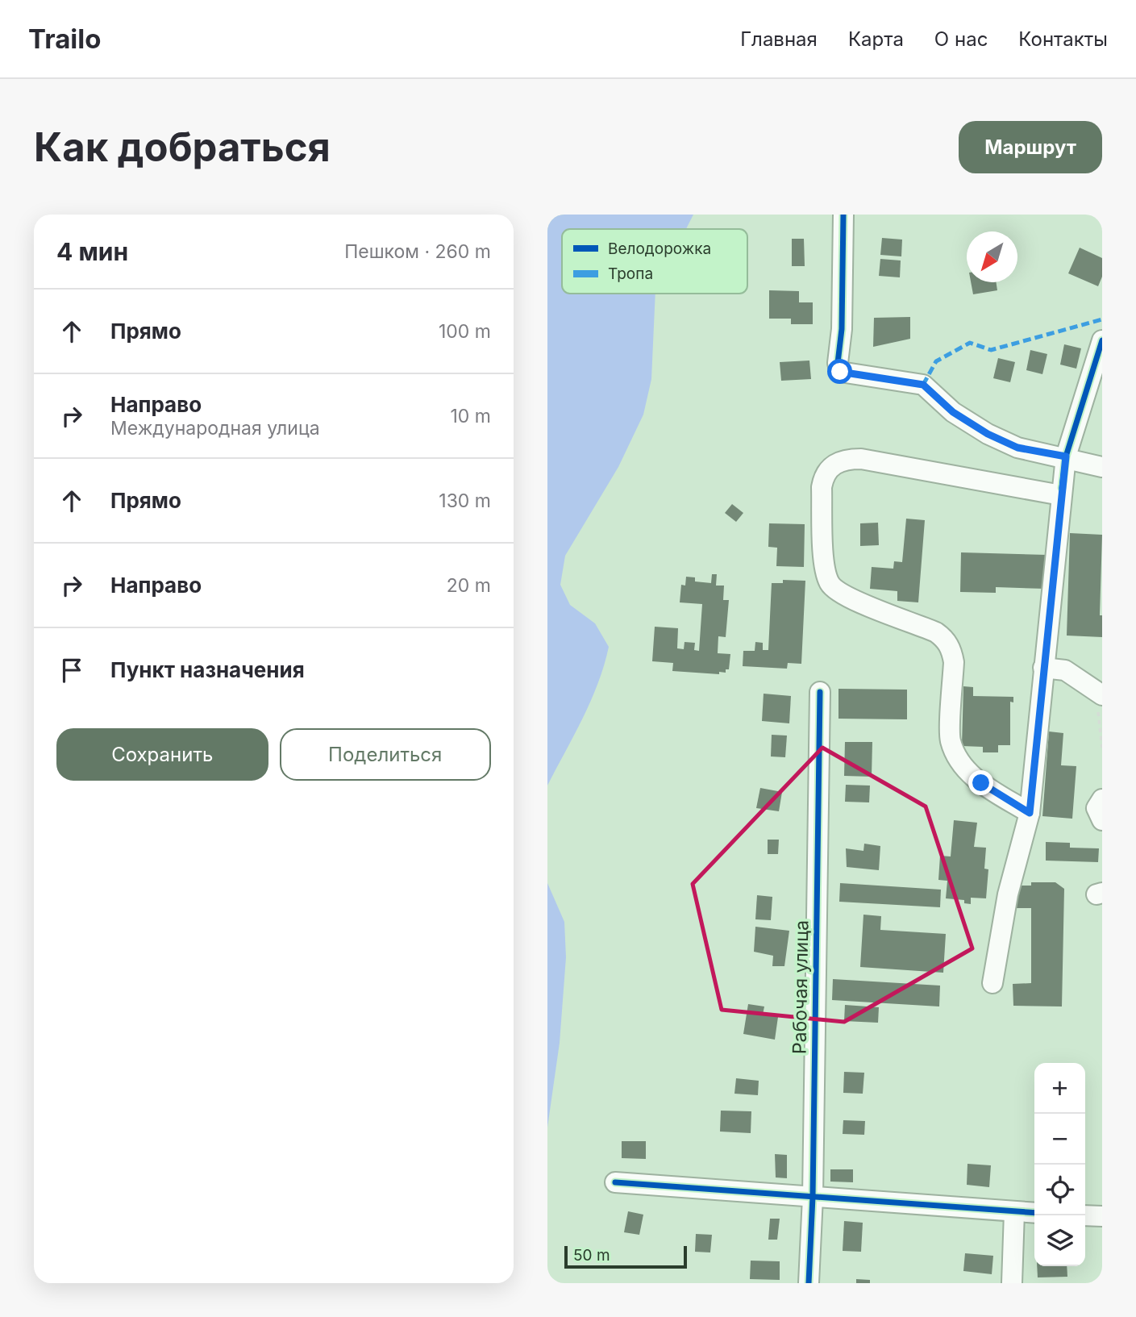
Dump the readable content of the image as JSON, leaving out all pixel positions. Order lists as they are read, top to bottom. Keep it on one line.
{"streets":{"street":["Рабочая улица"]},"legend":["Велодорожка","Тропа"],"scale_bar":"50 m","north":"bottom left","page":{"header":"Trailo","nav":["Главная","Карта","О нас","Контакты"],"buttons":["Маршрут",["Сохранить","Поделиться"]],"title":"Как добраться","heading":["4 мин","Пешком · 260 m"],"list":[["Прямо","100 m"],["Направо","Международная улица","10 m"],["Прямо","130 m"],["Направо","20 m"],"Пункт назначения"],"map_buttons":["+","−"],"scale":"50 m"}}
